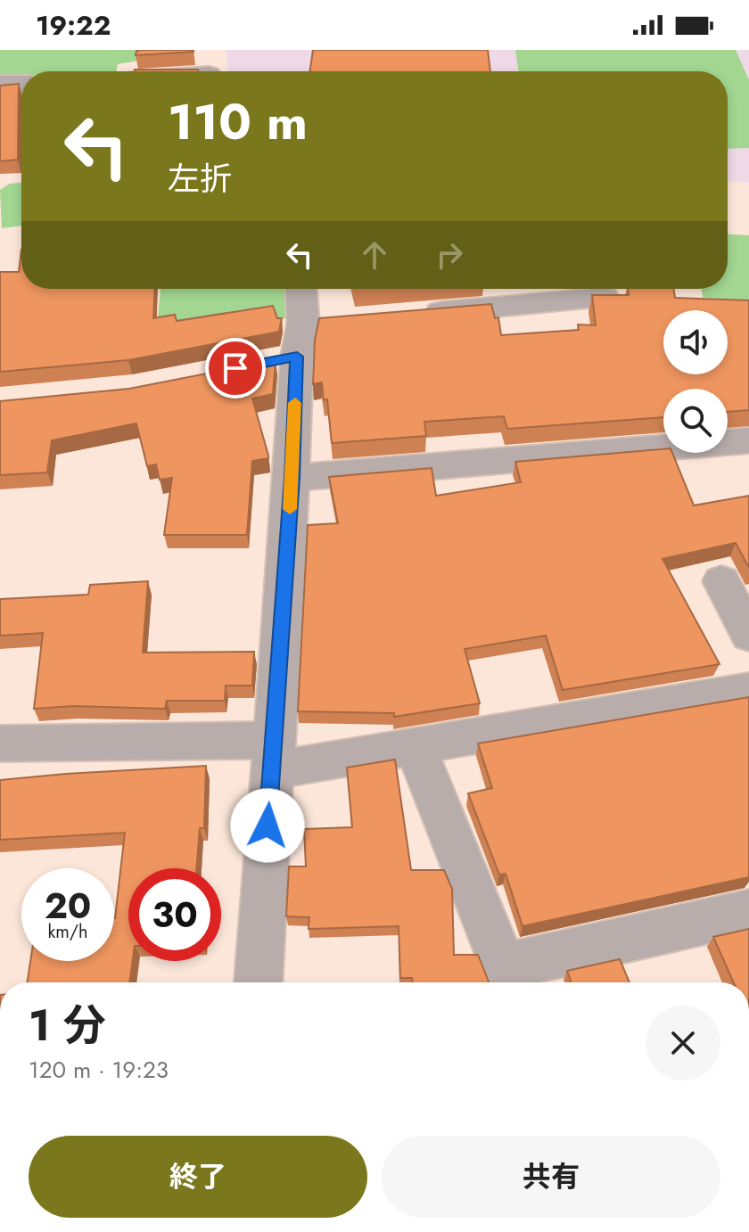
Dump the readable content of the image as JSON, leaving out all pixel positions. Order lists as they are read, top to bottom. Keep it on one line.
{"page":{"status":"19:22","turn":["110 m","左折"],"speed":"20 km/h","limit":"30","heading":["1 分","120 m · 19:23"],"buttons":["終了","共有"]}}
